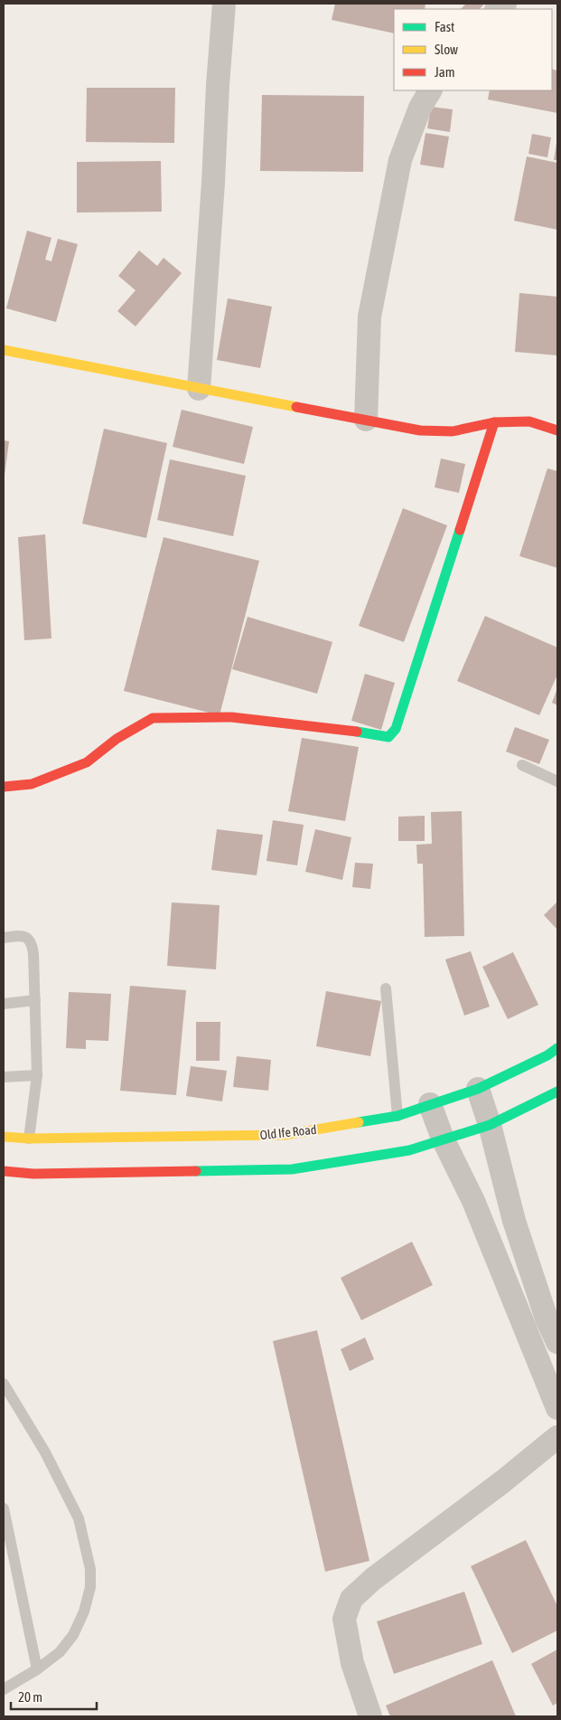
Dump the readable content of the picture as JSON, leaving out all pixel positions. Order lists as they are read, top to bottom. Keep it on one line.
{"streets":{"street":["Old Ife Road"]},"legend":["Fast","Slow","Jam"],"scale_bar":"20 m"}
